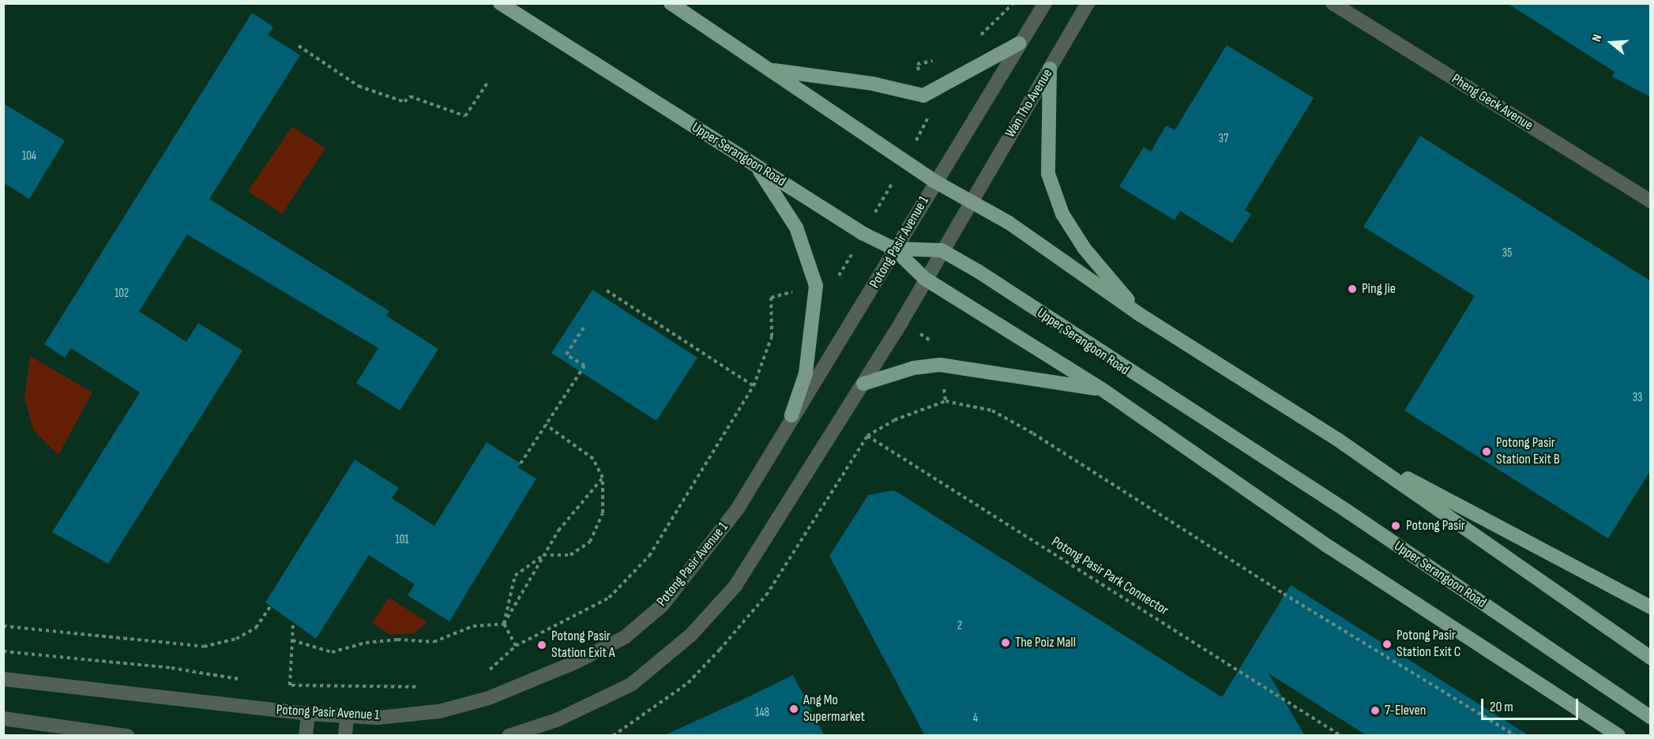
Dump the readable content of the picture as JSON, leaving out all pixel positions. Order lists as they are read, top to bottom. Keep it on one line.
{"streets":{"main road":["Upper Serangoon Road"],"street":["Pheng Geck Avenue","Wan Tho Avenue","Potong Pasir Avenue 1"],"path":["Potong Pasir Park Connector"]},"crossings":[["Upper Serangoon Road","Potong Pasir Avenue 1"]],"places":["Ping Jie","Potong Pasir Station Exit B","Potong Pasir","The Poiz Mall","Potong Pasir Station Exit C","Potong Pasir Station Exit A","Ang Mo Supermarket","7-Eleven"],"house_numbers":["37","104","35","102","33","101","2","148","4"],"scale_bar":"20 m","north":"left"}
